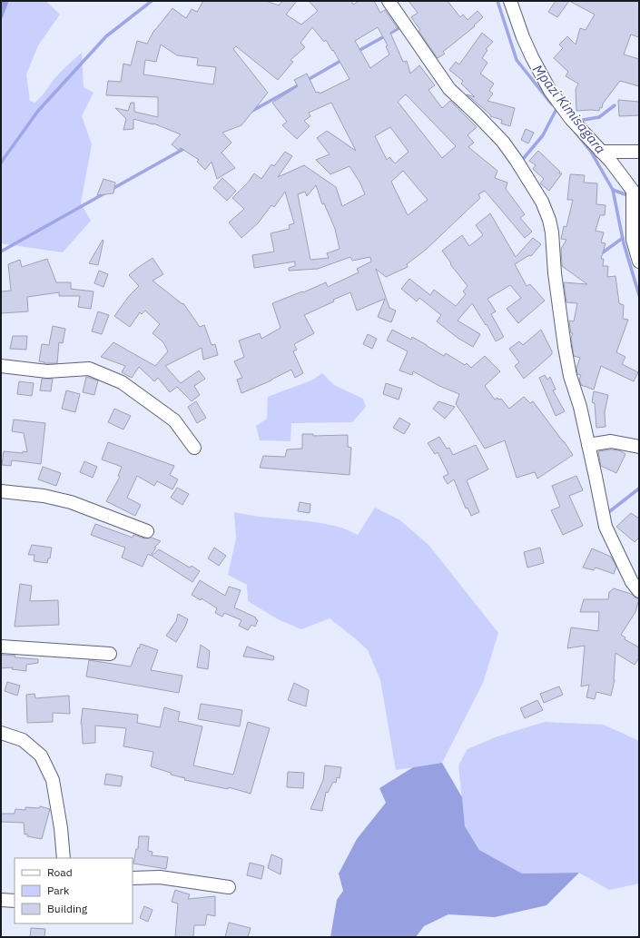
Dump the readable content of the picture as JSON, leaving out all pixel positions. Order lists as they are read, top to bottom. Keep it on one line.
{"water":["Mpazi Kimisagara"],"legend":["Road","Park","Building"]}
